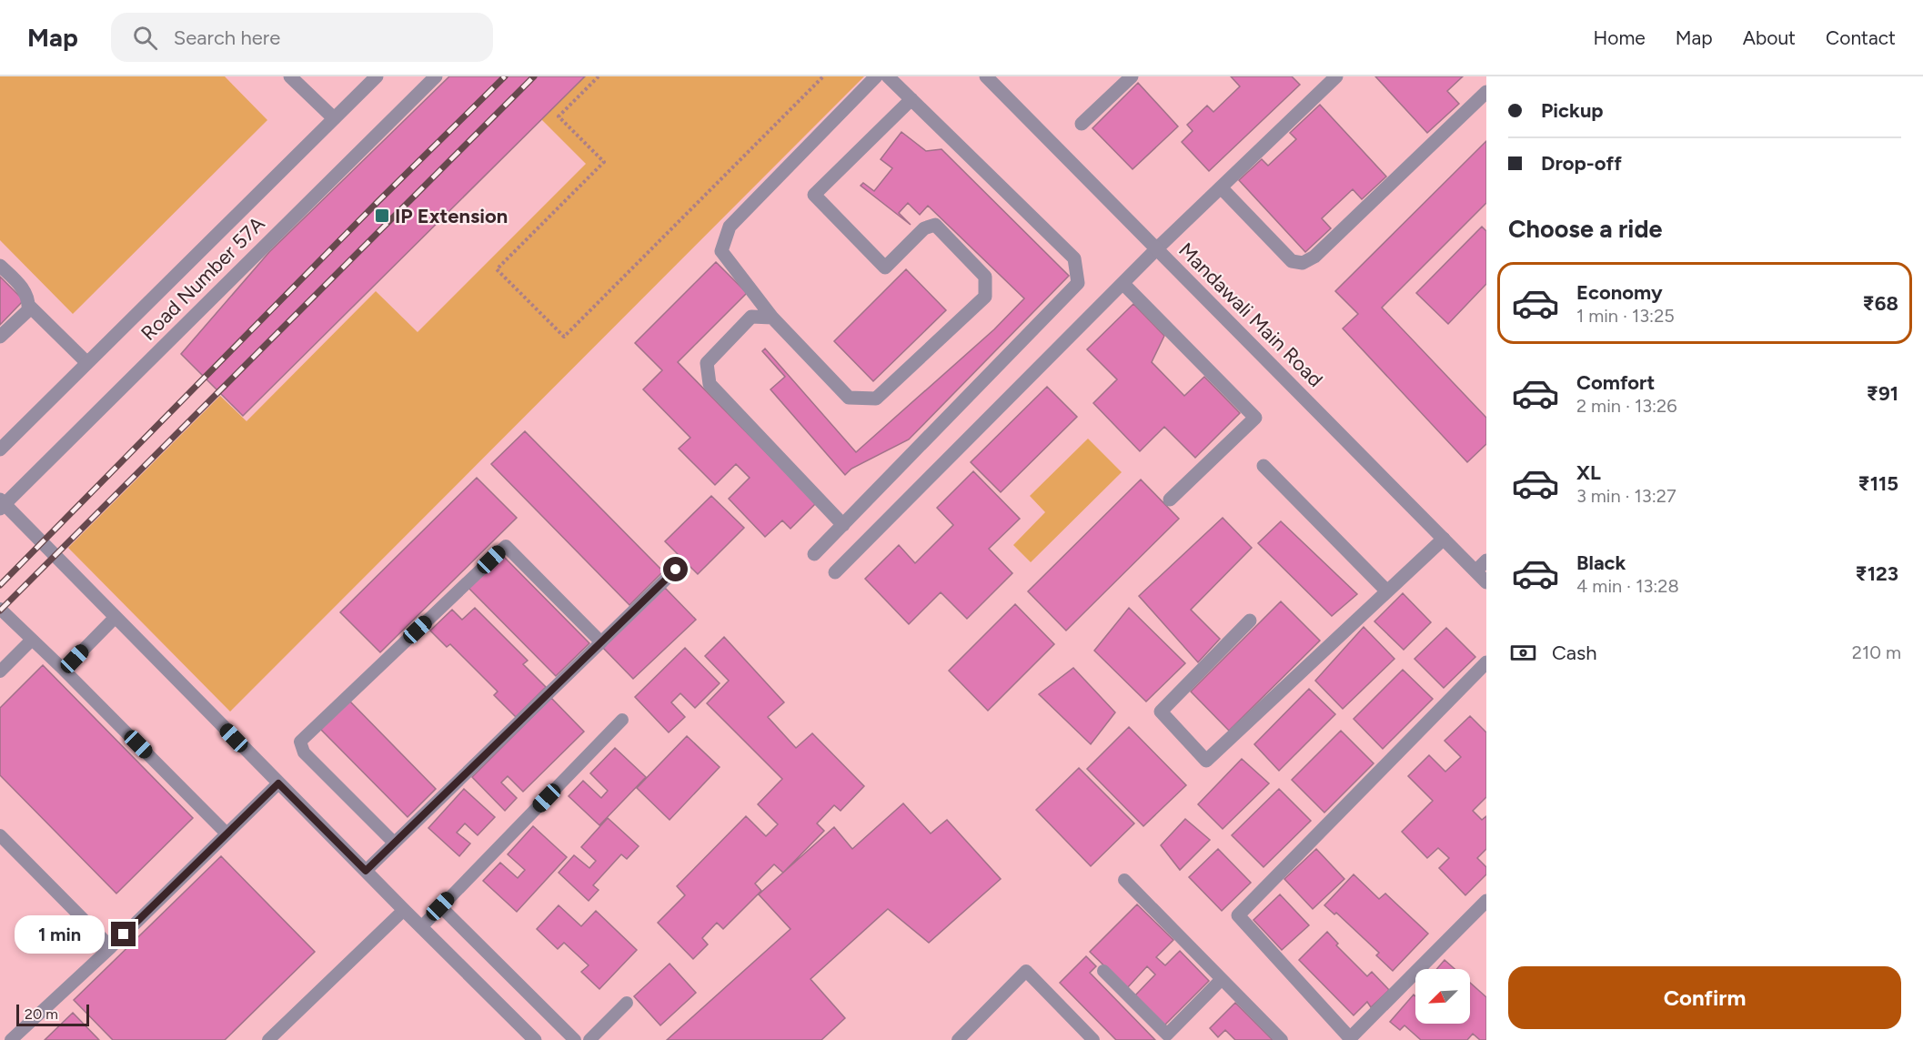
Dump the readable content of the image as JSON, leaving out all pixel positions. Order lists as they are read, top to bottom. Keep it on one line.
{"streets":{"street":["Road Number 57A","Mandawali Main Road"]},"places":{"transit":["IP Extension"]},"scale_bar":"20 m","north":"bottom left","page":{"header":"Map","search":"Search here","nav":["Home","Map","About","Contact"],"banner":["Pickup","Drop-off"],"heading":"Choose a ride","list":[{"name":"Economy","note":"1 min · 13:25","value":"₹68"},{"name":"Comfort","note":"2 min · 13:26","value":"₹91"},{"name":"XL","note":"3 min · 13:27","value":"₹115"},{"name":"Black","note":"4 min · 13:28","value":"₹123"}],"pay":["Cash","210 m"],"bubble":"1 min","buttons":"Confirm","scale":"20 m"}}
